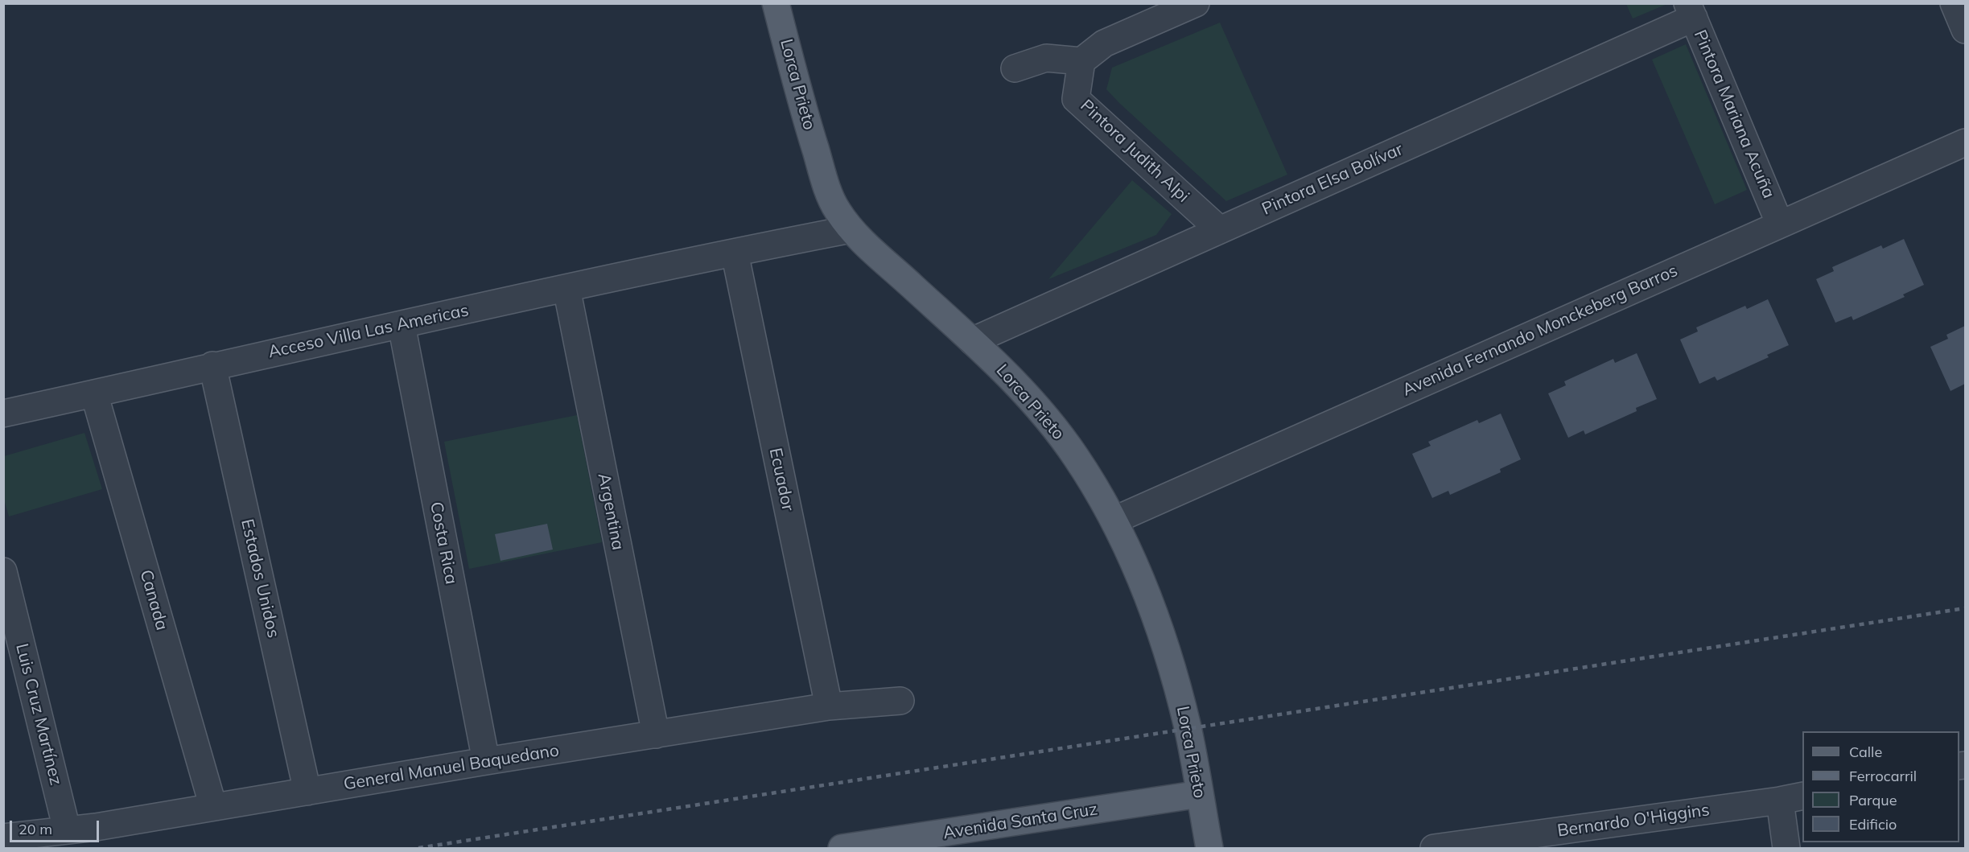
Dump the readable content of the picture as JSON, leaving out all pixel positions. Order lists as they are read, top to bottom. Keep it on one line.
{"streets":{"main road":["Lorca Prieto","Avenida Santa Cruz"],"street":["Pintora Mariana Acuña","Pintora Judith Alpi","Pintora Elsa Bolívar","Avenida Fernando Monckeberg Barros","Acceso Villa Las Americas","Ecuador","Argentina","Costa Rica","Estados Unidos","Canada","Luis Cruz Martínez","General Manuel Baquedano","Bernardo O'Higgins"]},"crossings":[["Lorca Prieto","Pintora Elsa Bolívar"],["Lorca Prieto","Avenida Fernando Monckeberg Barros"],["Lorca Prieto","Acceso Villa Las Americas"],["Lorca Prieto","Avenida Santa Cruz"],["Pintora Mariana Acuña","Pintora Elsa Bolívar"],["Pintora Mariana Acuña","Avenida Fernando Monckeberg Barros"],["Pintora Judith Alpi","Pintora Elsa Bolívar"],["Acceso Villa Las Americas","Ecuador"],["Acceso Villa Las Americas","Argentina"],["Acceso Villa Las Americas","Costa Rica"],["Acceso Villa Las Americas","Estados Unidos"],["Acceso Villa Las Americas","Canada"],["Ecuador","General Manuel Baquedano"],["Argentina","General Manuel Baquedano"],["Costa Rica","General Manuel Baquedano"],["Estados Unidos","General Manuel Baquedano"],["Canada","General Manuel Baquedano"],["Luis Cruz Martínez","General Manuel Baquedano"]],"legend":["Calle","Ferrocarril","Parque","Edificio"],"scale_bar":"20 m"}
